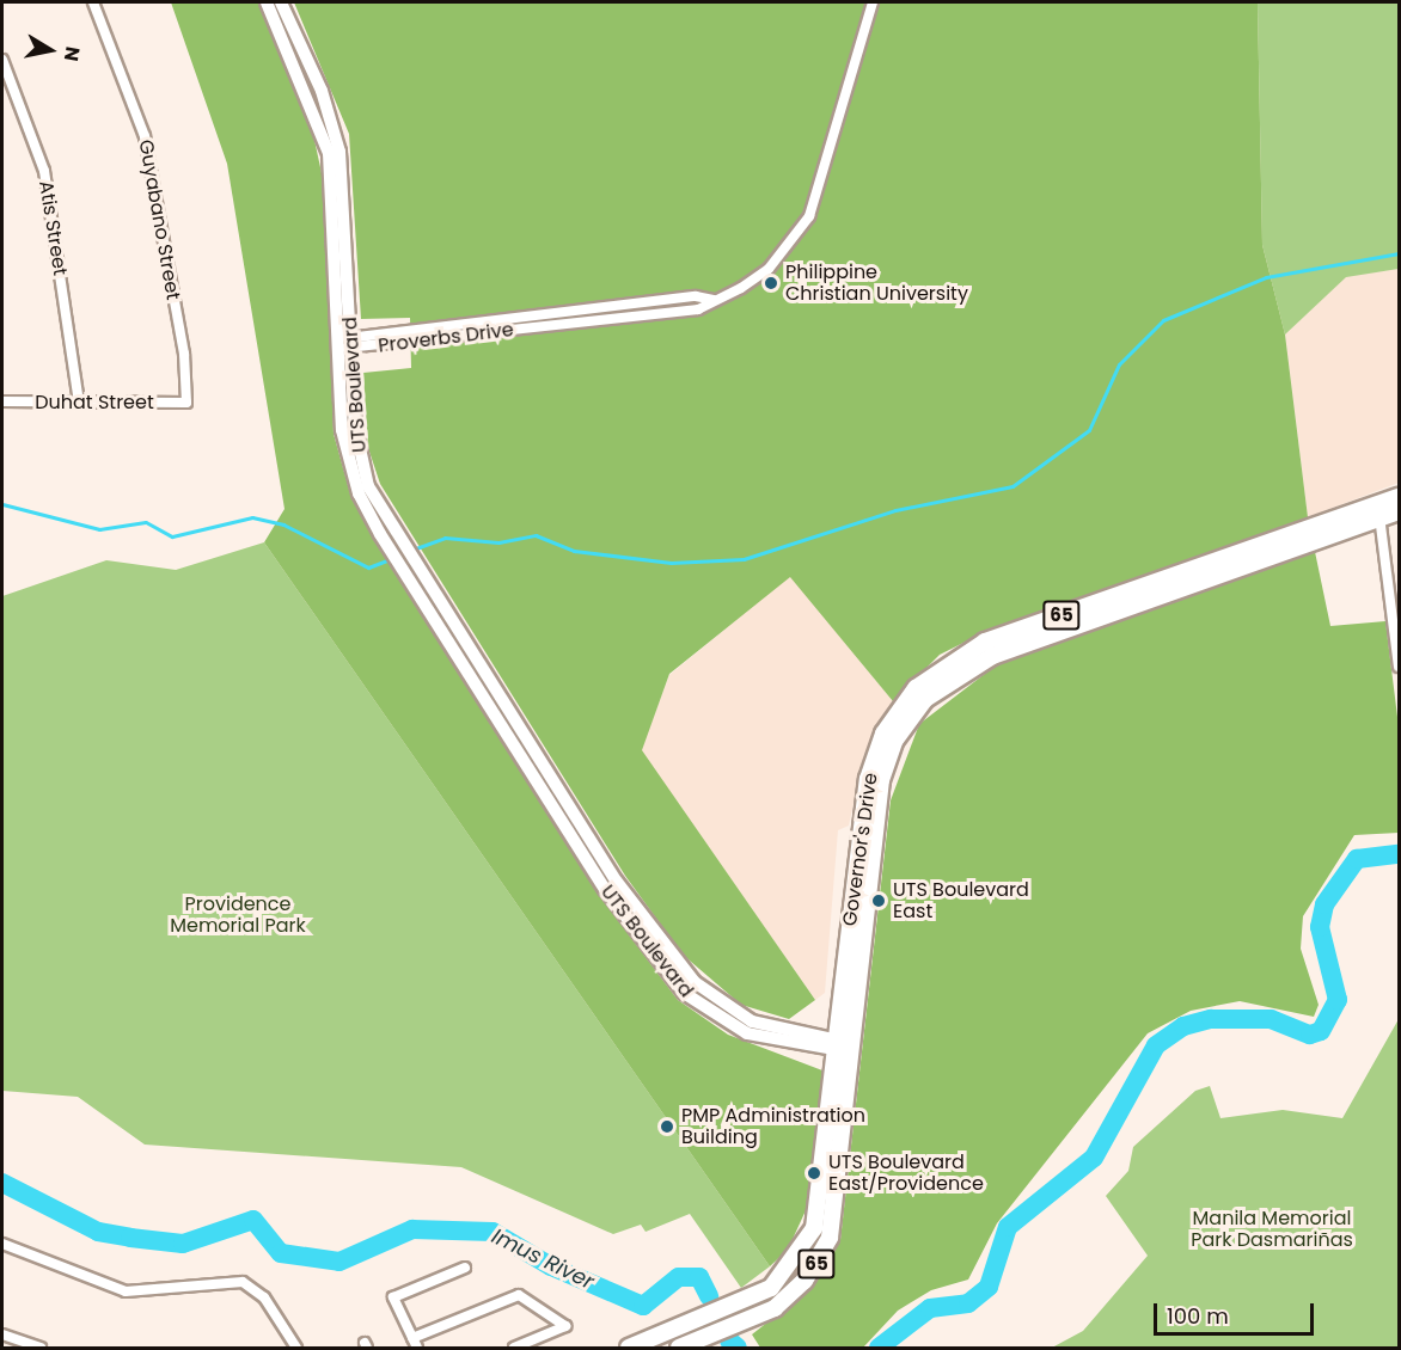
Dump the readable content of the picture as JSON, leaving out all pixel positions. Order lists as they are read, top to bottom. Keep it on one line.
{"streets":{"highway":["65","Governor's Drive"],"main road":["UTS Boulevard"],"street":["Guyabano Street","Atis Street","Proverbs Drive","Duhat Street"]},"crossings":[["Guyabano Street","Duhat Street"],["Atis Street","Duhat Street"],["Proverbs Drive","UTS Boulevard"],["UTS Boulevard","Governor's Drive"]],"water":["Imus River"],"parks":["Providence Memorial Park","Manila Memorial Park Dasmariñas"],"places":["Philippine Christian University","UTS Boulevard East","PMP Administration Building","UTS Boulevard East/Providence"],"scale_bar":"100 m","north":"right"}
